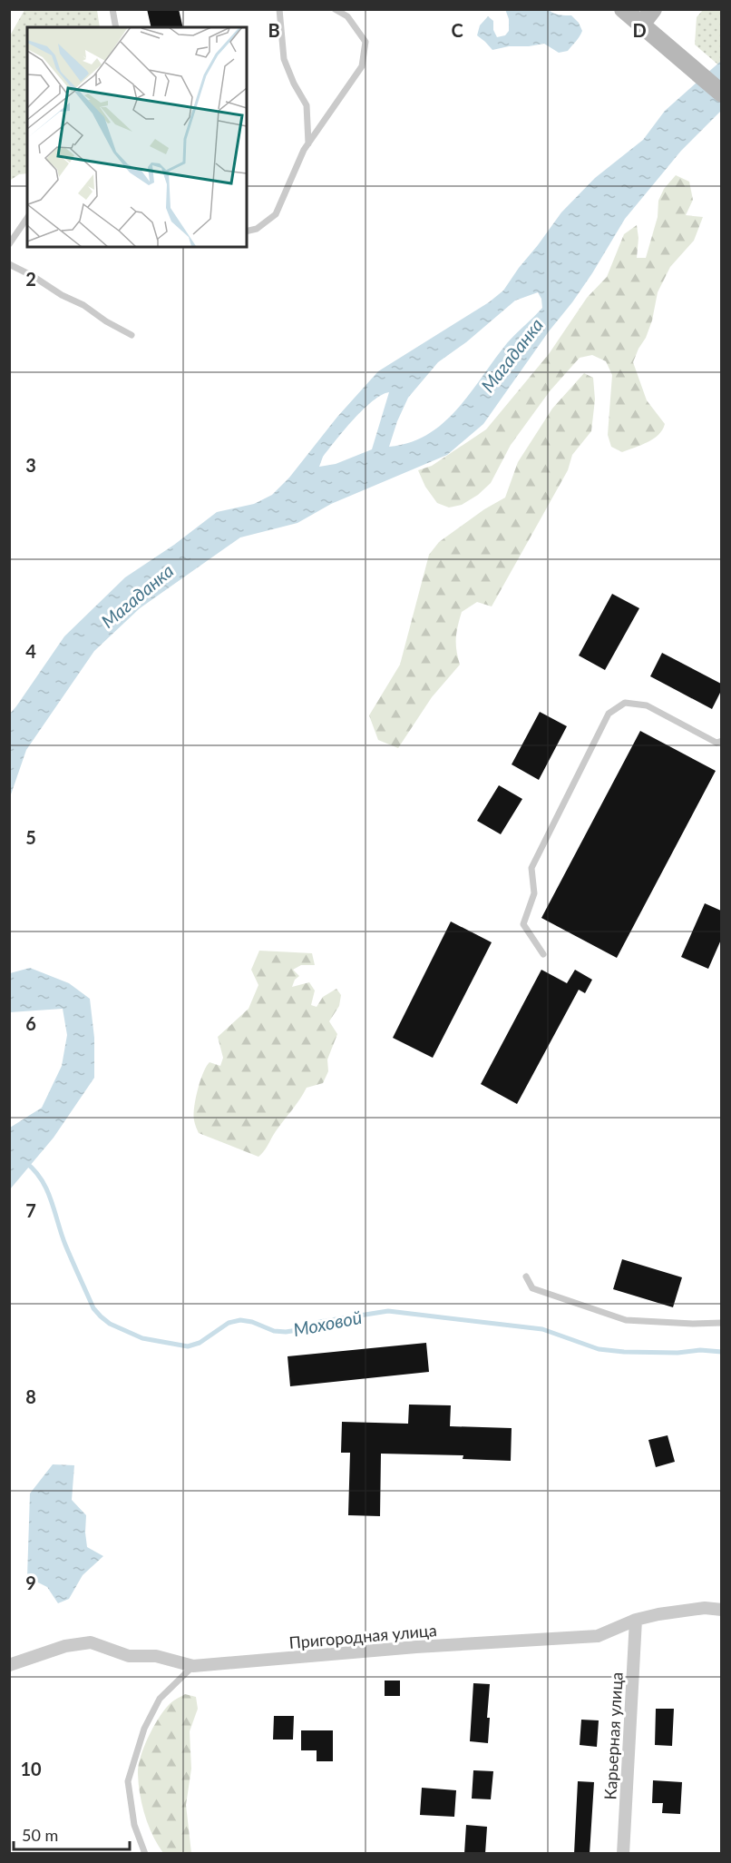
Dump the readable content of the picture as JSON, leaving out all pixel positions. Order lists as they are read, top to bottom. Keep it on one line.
{"streets":{"street":["Пригородная улица","Карьерная улица"]},"crossings":[["Пригородная улица","Карьерная улица"]],"water":["Магаданка","Моховой"],"scale_bar":"50 m","grid":{"columns":["B","C","D"],"rows":["2","3","4","5","6","7","8","9","10"]}}
